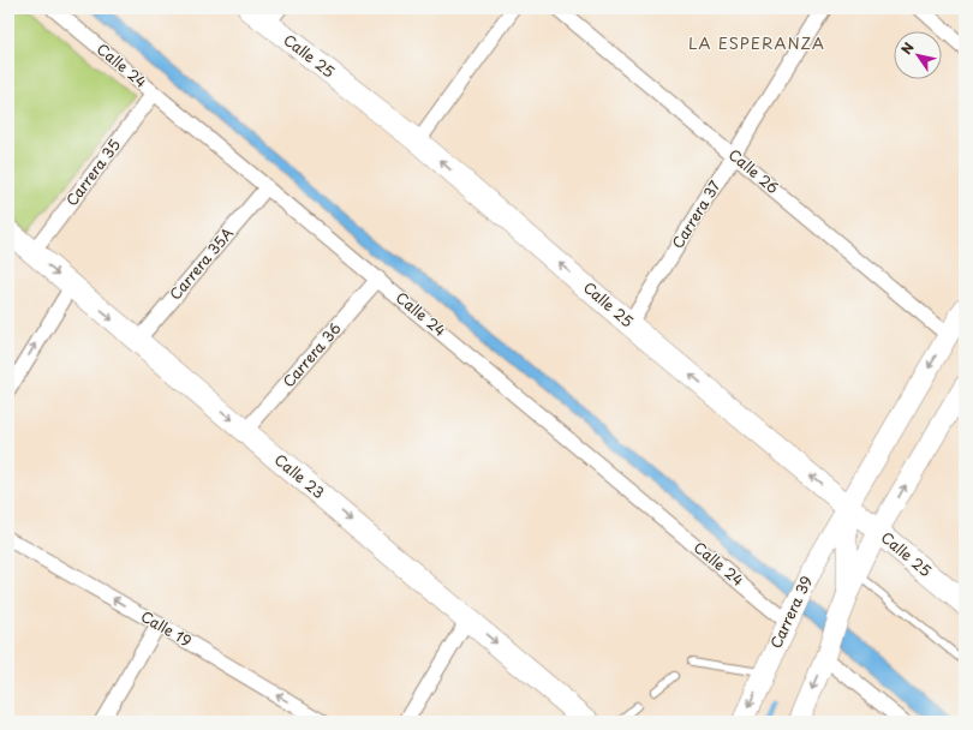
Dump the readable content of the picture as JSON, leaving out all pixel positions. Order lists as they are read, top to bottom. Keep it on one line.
{"streets":{"main road":["Calle 25","Calle 23","Carrera 39"],"street":["Calle 24","Calle 26","Carrera 35","Carrera 37","Carrera 35A","Carrera 36","Calle 19"]},"crossings":[["Calle 25","Carrera 37"],["Calle 25","Carrera 39"],["Calle 24","Carrera 35"],["Calle 24","Carrera 35A"],["Calle 24","Carrera 36"],["Calle 24","Carrera 39"],["Calle 26","Carrera 37"],["Calle 26","Carrera 39"],["Carrera 35","Calle 23"],["Carrera 35A","Calle 23"],["Carrera 36","Calle 23"]],"one_way":["Calle 25","Calle 23","Calle 19"],"districts":["LA ESPERANZA"],"north":"top left"}
